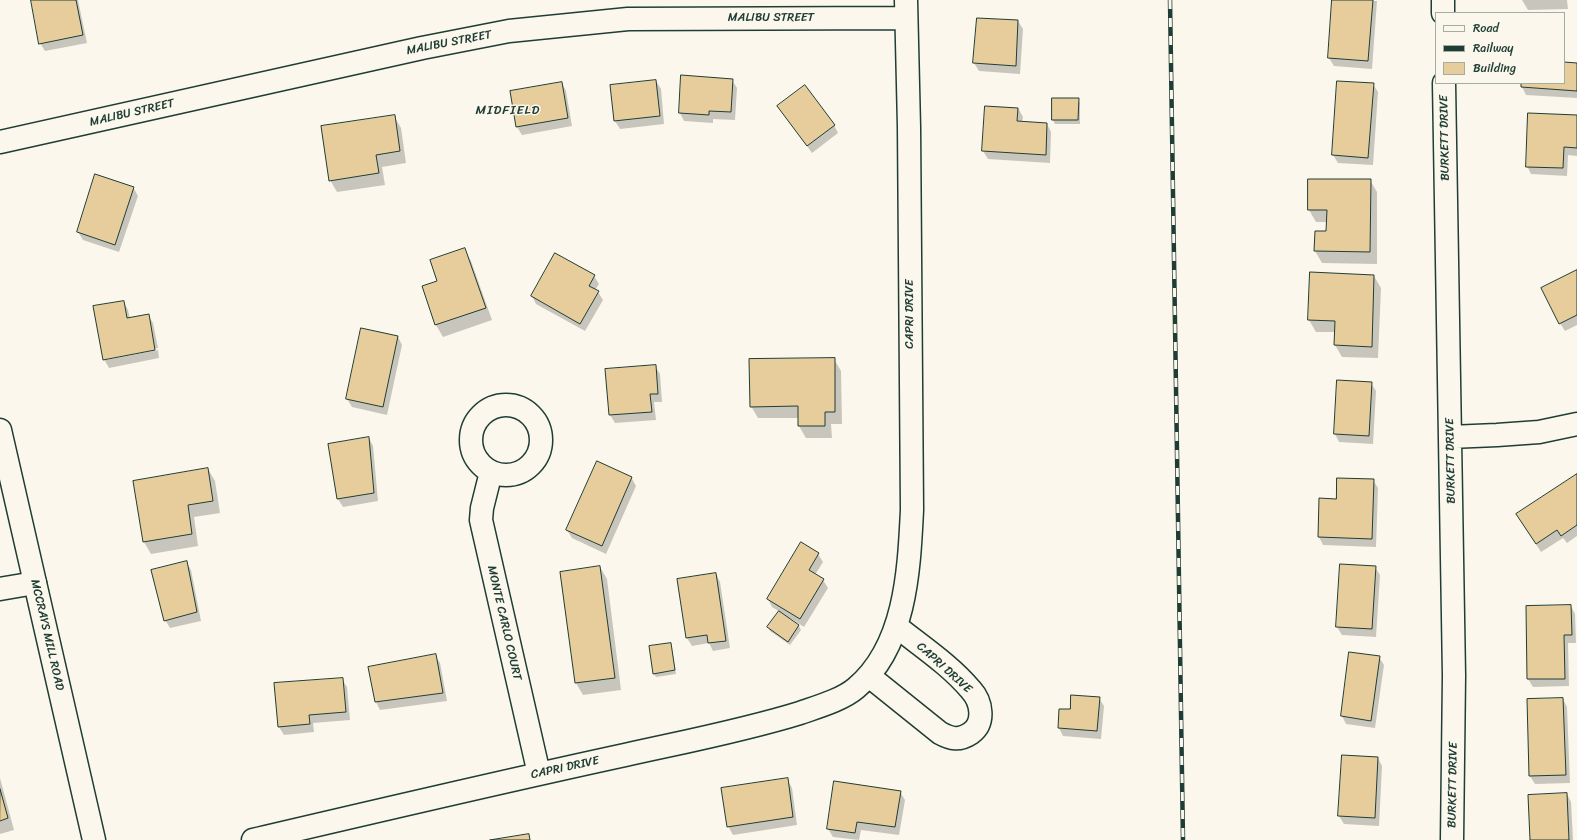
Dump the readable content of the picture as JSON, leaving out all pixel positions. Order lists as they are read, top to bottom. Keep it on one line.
{"streets":{"street":["MALIBU STREET","BURKETT DRIVE","CAPRI DRIVE","MONTE CARLO COURT","MCCRAYS MILL ROAD"]},"crossings":[["MALIBU STREET","CAPRI DRIVE"],["CAPRI DRIVE","MONTE CARLO COURT"]],"districts":["MIDFIELD"],"legend":["Road","Railway","Building"]}
